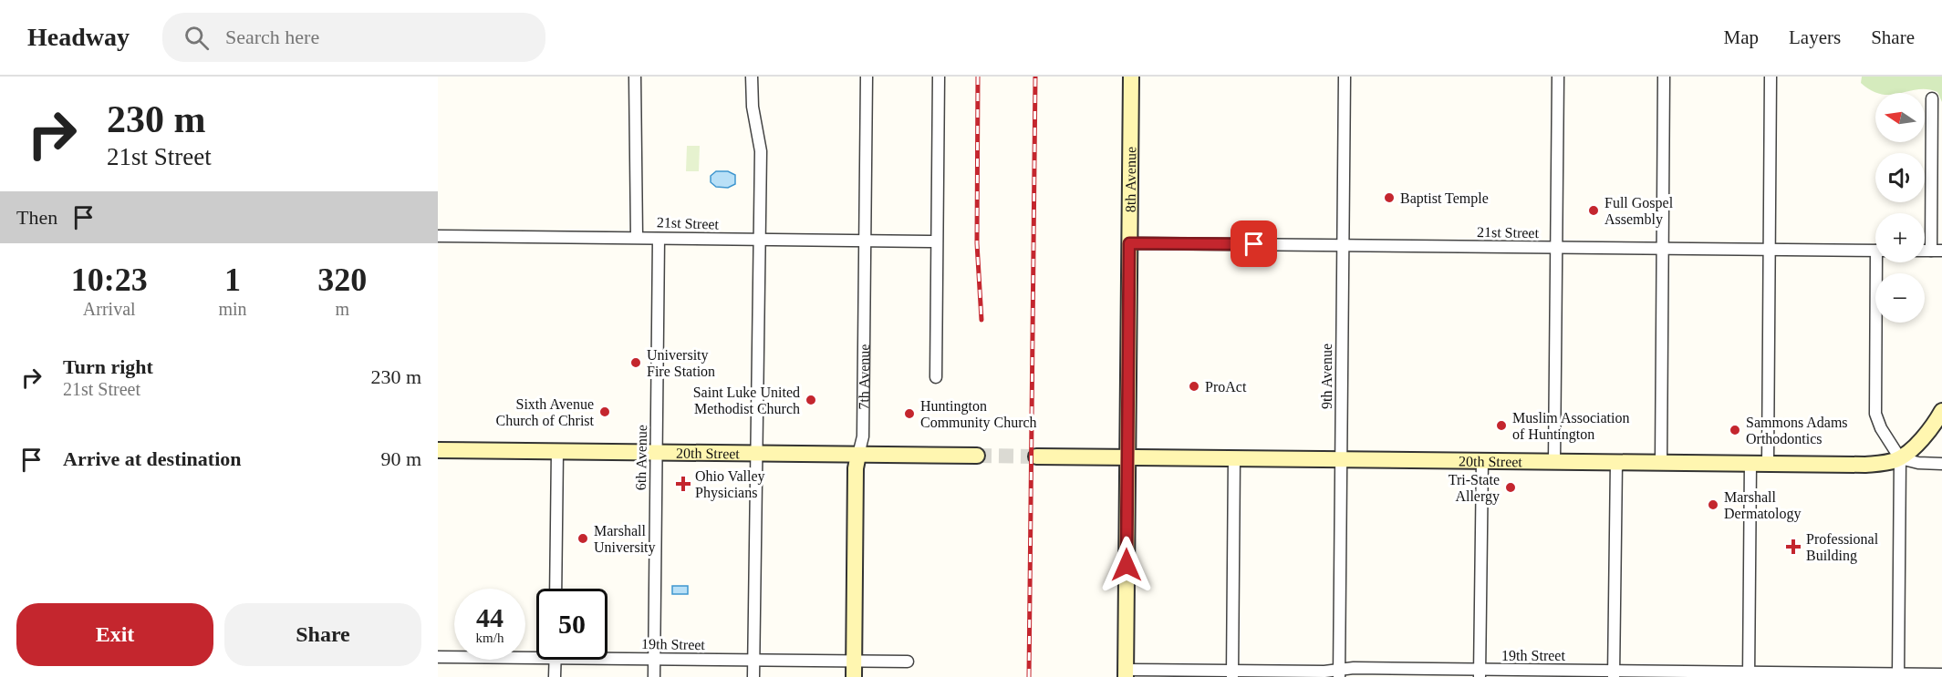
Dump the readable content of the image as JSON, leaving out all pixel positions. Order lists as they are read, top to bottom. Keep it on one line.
{"streets":{"main road":["8th Avenue","7th Avenue","20th Street"],"street":["21st Street","9th Avenue","6th Avenue","19th Street"]},"crossings":[["8th Avenue","21st Street"],["8th Avenue","20th Street"],["8th Avenue","19th Street"],["21st Street","9th Avenue"],["21st Street","7th Avenue"],["21st Street","6th Avenue"],["9th Avenue","20th Street"],["9th Avenue","19th Street"],["7th Avenue","20th Street"],["7th Avenue","19th Street"],["20th Street","6th Avenue"],["6th Avenue","19th Street"]],"places":{"other":["Baptist Temple","Full Gospel Assembly","University Fire Station","ProAct","Saint Luke United Methodist Church","Sixth Avenue Church of Christ","Huntington Community Church","Muslim Association of Huntington","Sammons Adams Orthodontics","Tri-State Allergy","Marshall Dermatology","Marshall University"],"health":["Ohio Valley Physicians","Professional Building"]},"north":"left","page":{"header":"Headway","search":"Search here","nav":["Map","Layers","Share"],"turn":["230 m","21st Street"],"map_buttons":["+","−"],"then":"Then","eta":["10:23","Arrival","1","min","320","m"],"list":[{"name":"Turn right","note":"21st Street","value":"230 m"},{"name":"Arrive at destination","value":"90 m"}],"speed":"44 km/h","limit":"50","buttons":["Exit","Share"]}}
